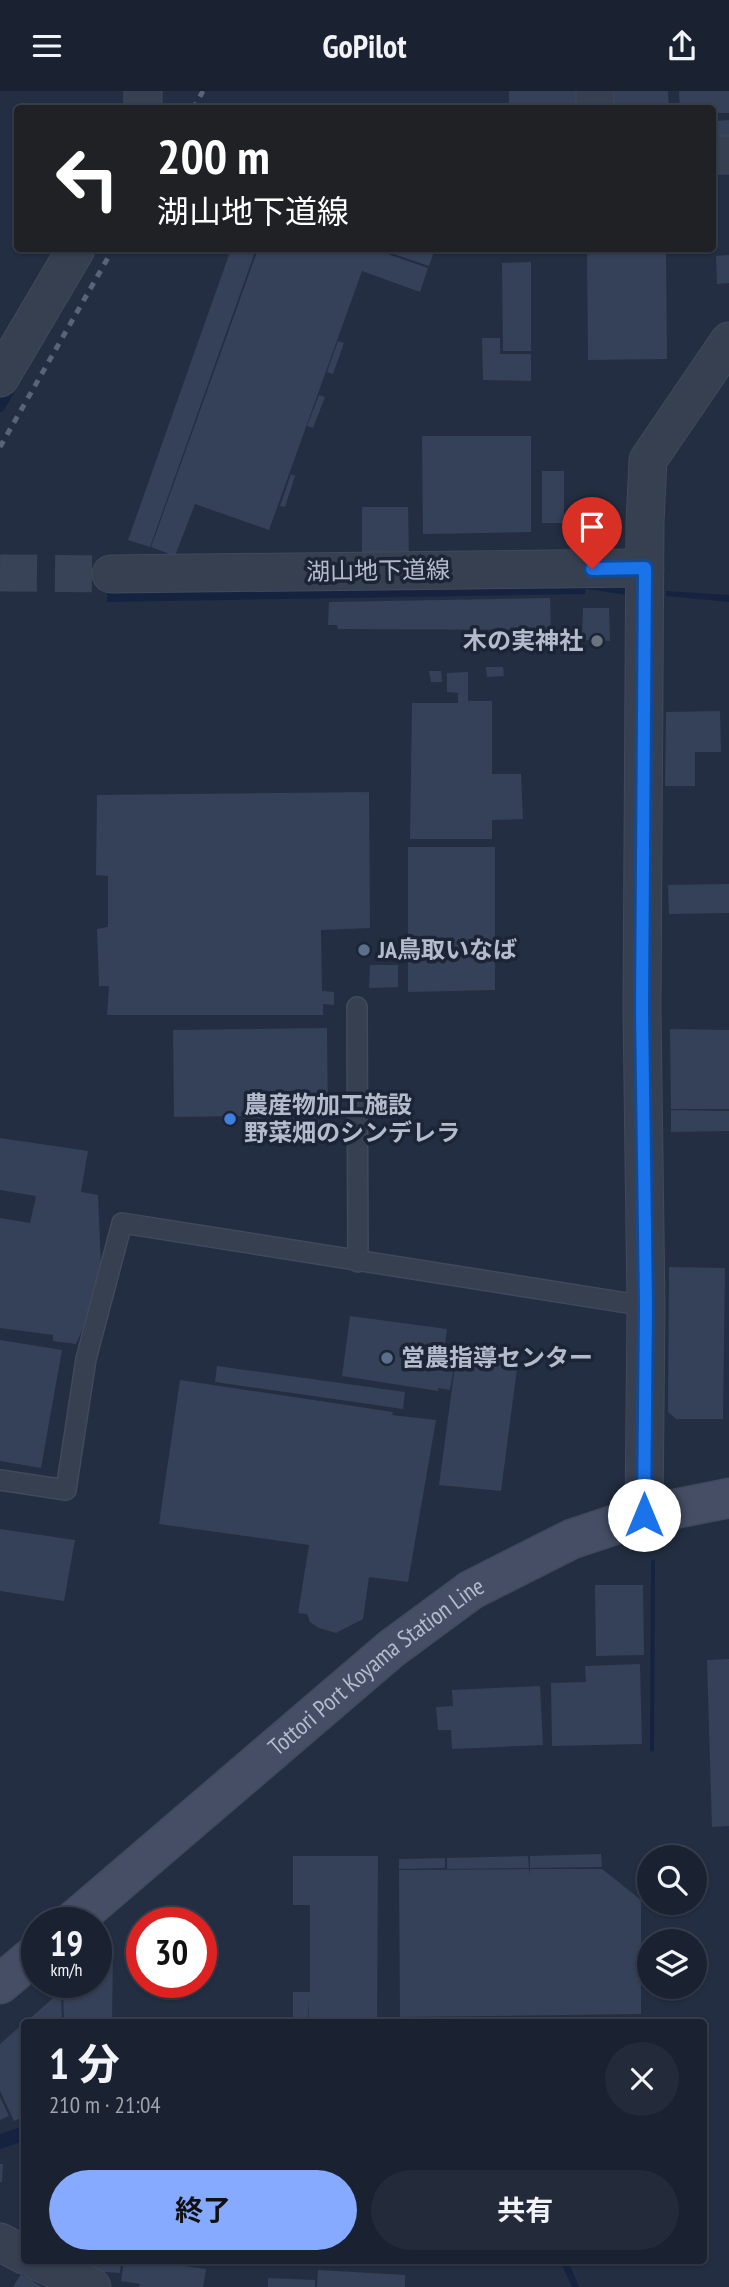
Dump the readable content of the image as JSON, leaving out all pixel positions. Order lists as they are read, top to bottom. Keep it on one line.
{"streets":{"main road":["Tottori Port Koyama Station Line"],"street":["湖山地下道線"]},"places":["木の実神社","JA鳥取いなば","農産物加工施設 野菜畑のシンデレラ","営農指導センター"],"page":{"header":"GoPilot","turn":["200 m","湖山地下道線"],"speed":"19 km/h","limit":"30","heading":["1 分","210 m · 21:04"],"buttons":["終了","共有"]}}
